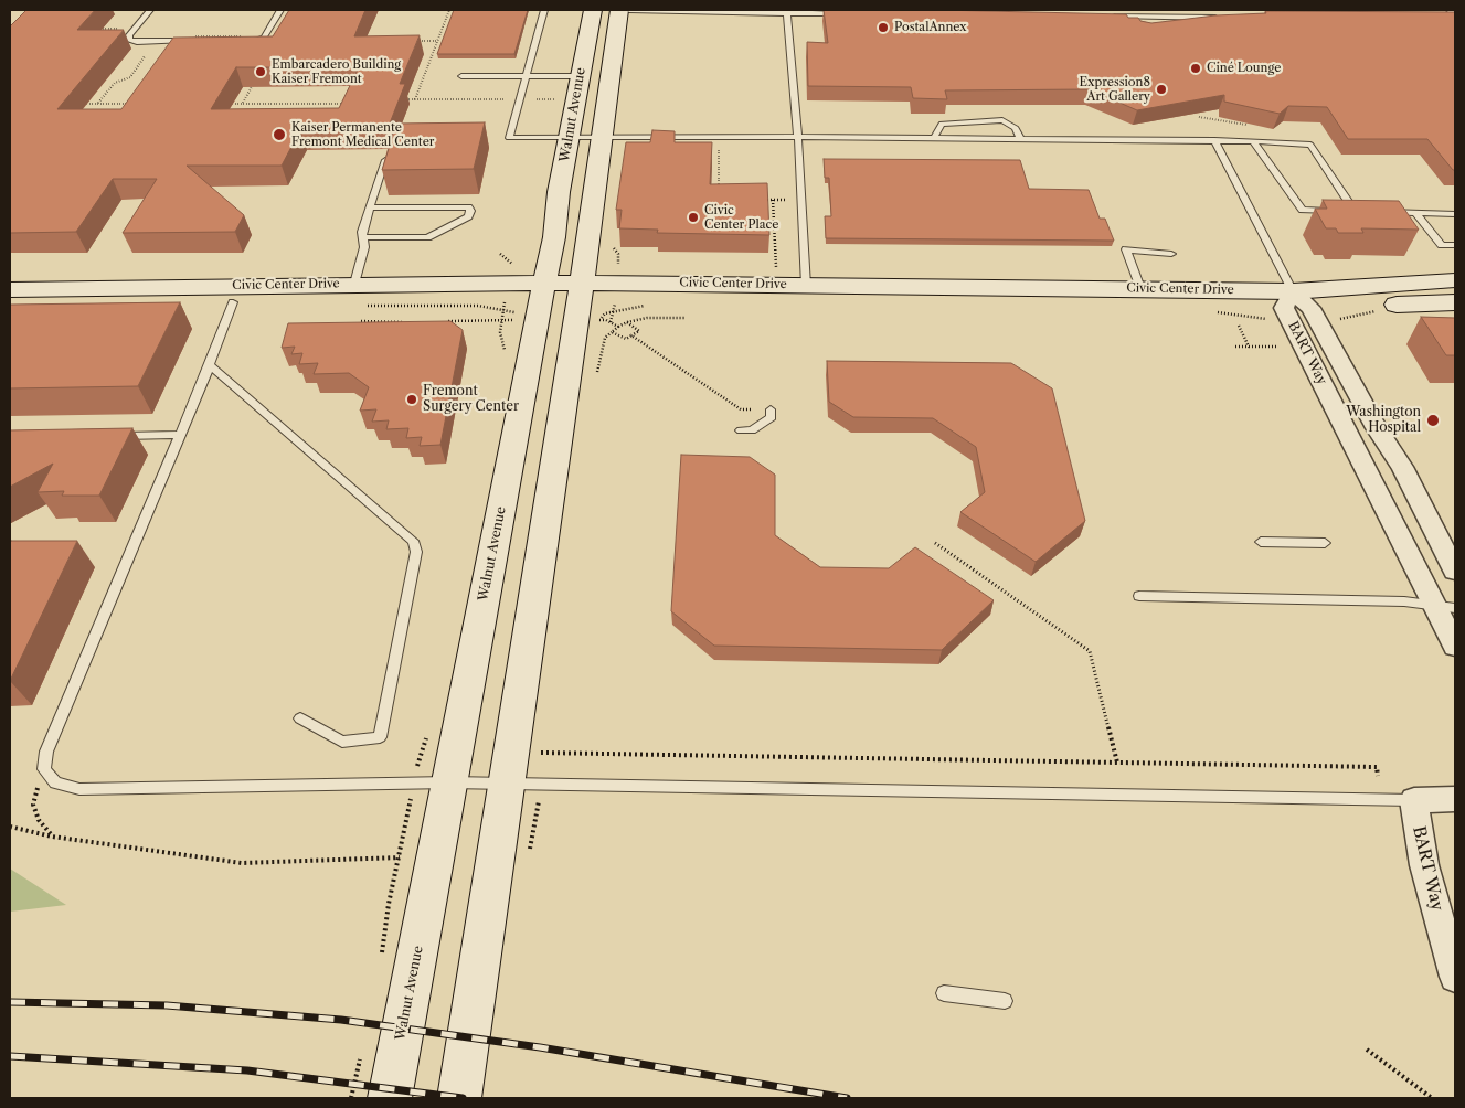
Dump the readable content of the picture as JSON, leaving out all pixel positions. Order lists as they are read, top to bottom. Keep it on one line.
{"streets":{"main road":["Walnut Avenue","Civic Center Drive"],"street":["BART Way"]},"crossings":[["Walnut Avenue","Civic Center Drive"],["Civic Center Drive","BART Way"]],"places":["PostalAnnex","Ciné Lounge","Embarcadero Building Kaiser Fremont","Expression8 Art Gallery","Kaiser Permanente Fremont Medical Center","Civic Center Place","Fremont Surgery Center","Washington Hospital"]}
